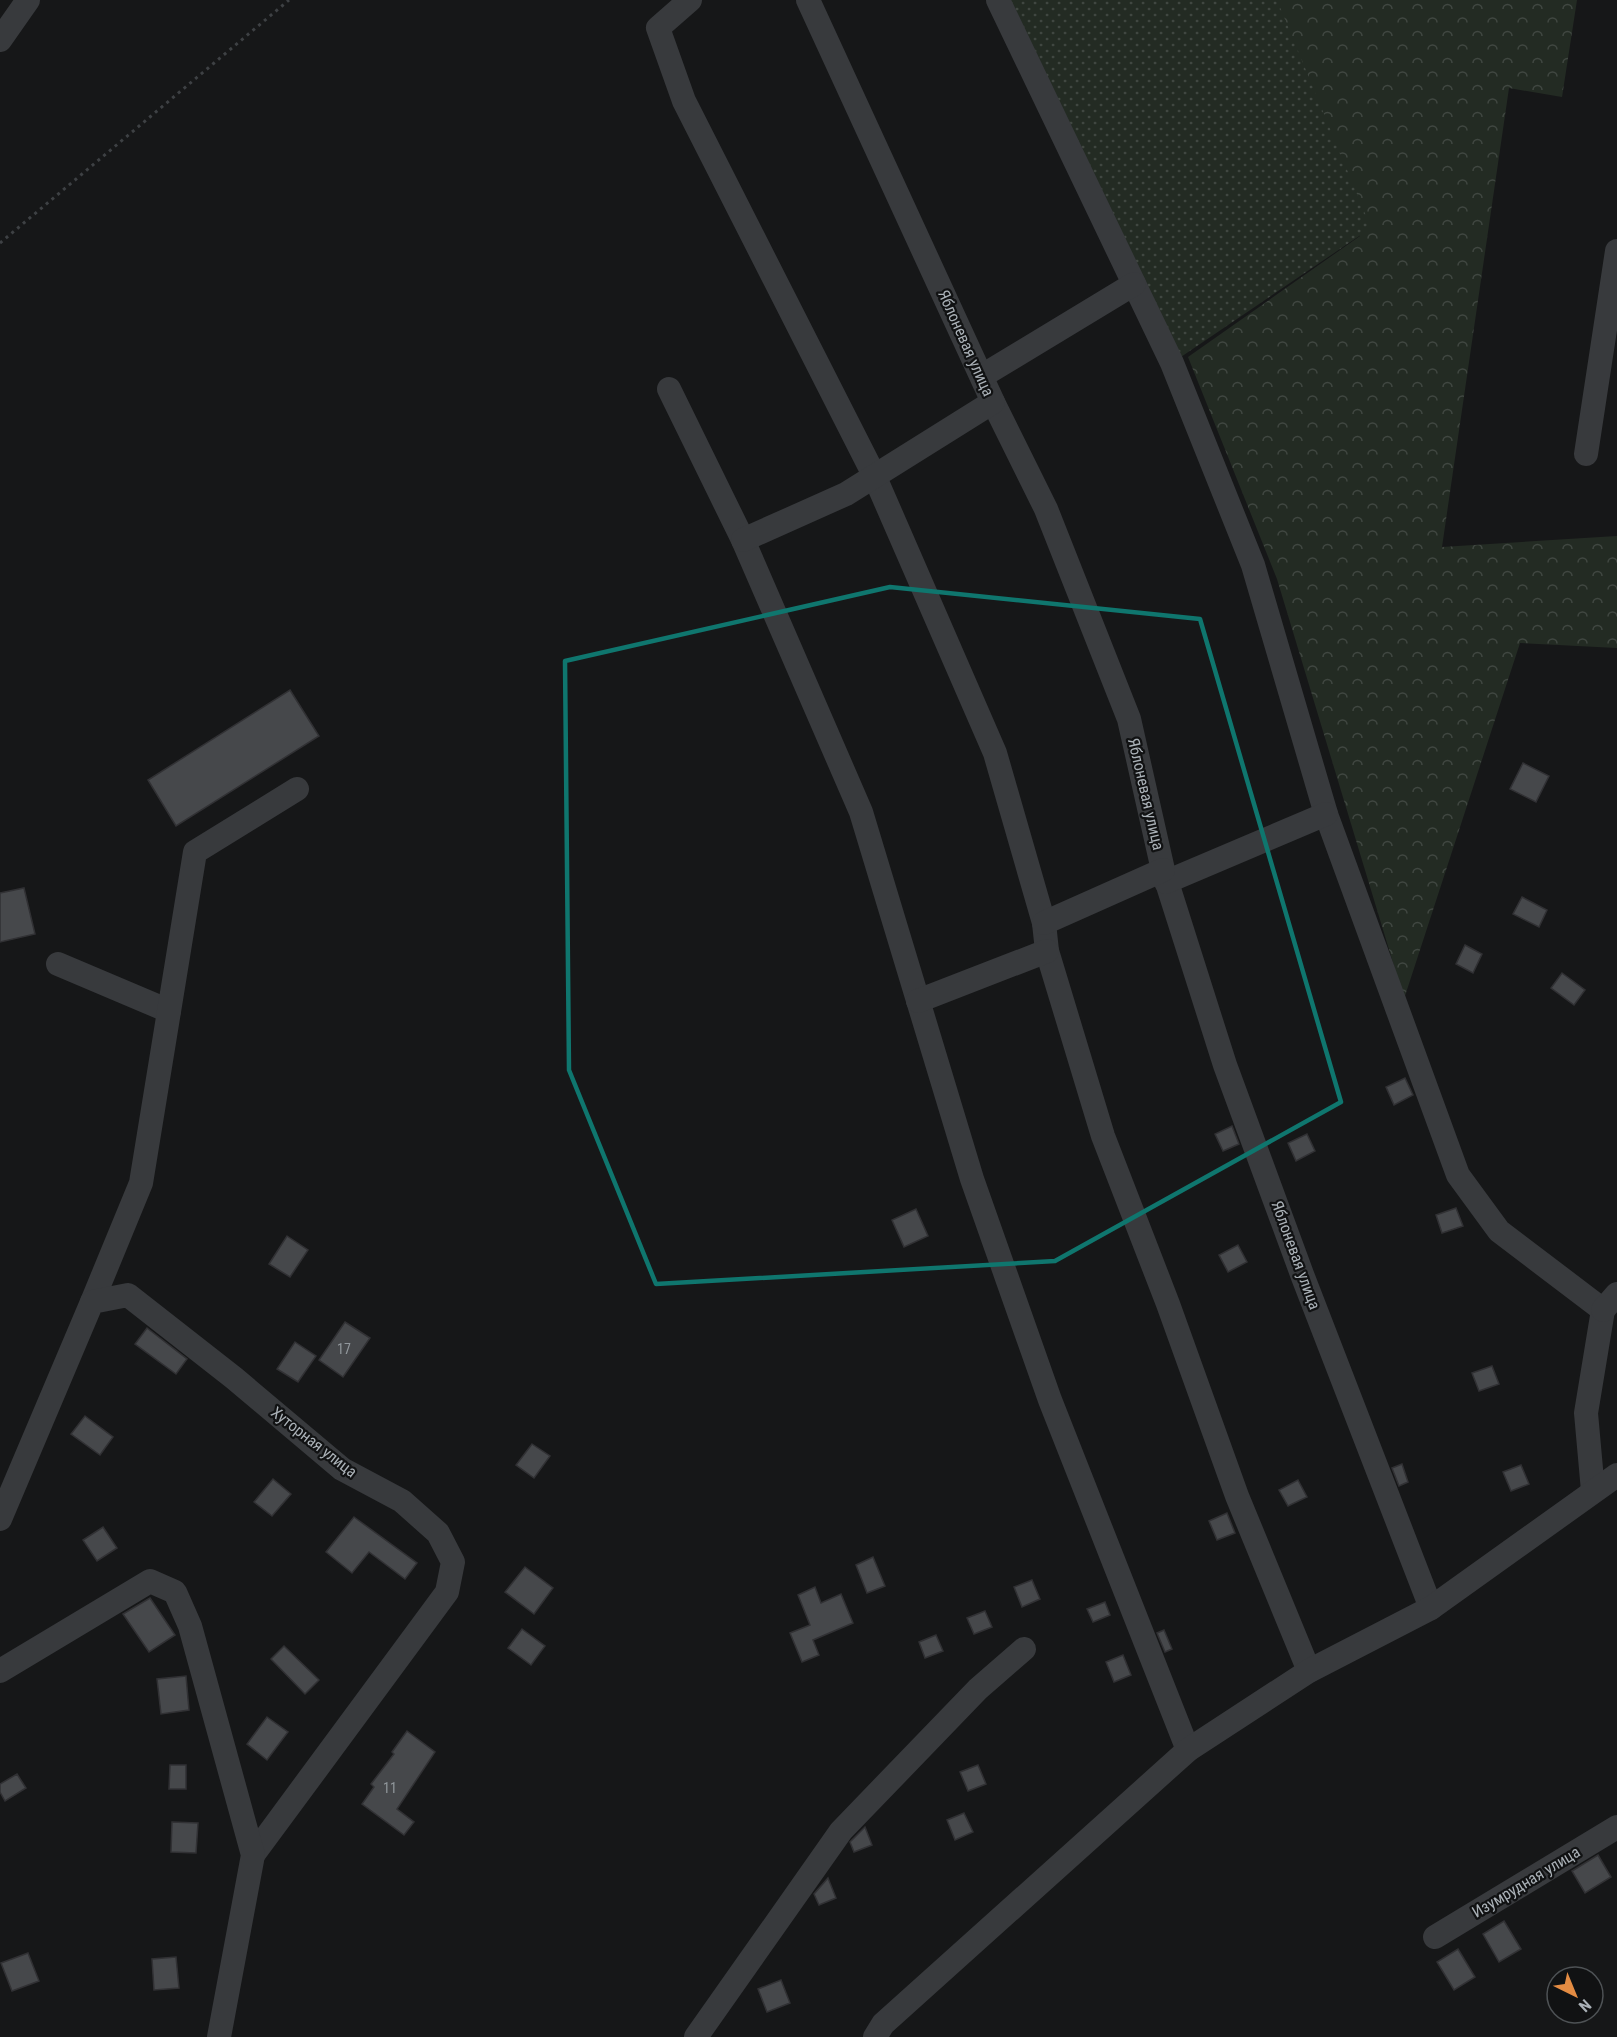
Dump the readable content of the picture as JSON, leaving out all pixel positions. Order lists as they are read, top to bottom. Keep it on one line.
{"streets":{"street":["Яблоневая улица","Хуторная улица","Изумрудная улица"]},"house_numbers":["17","11"],"north":"bottom right"}
